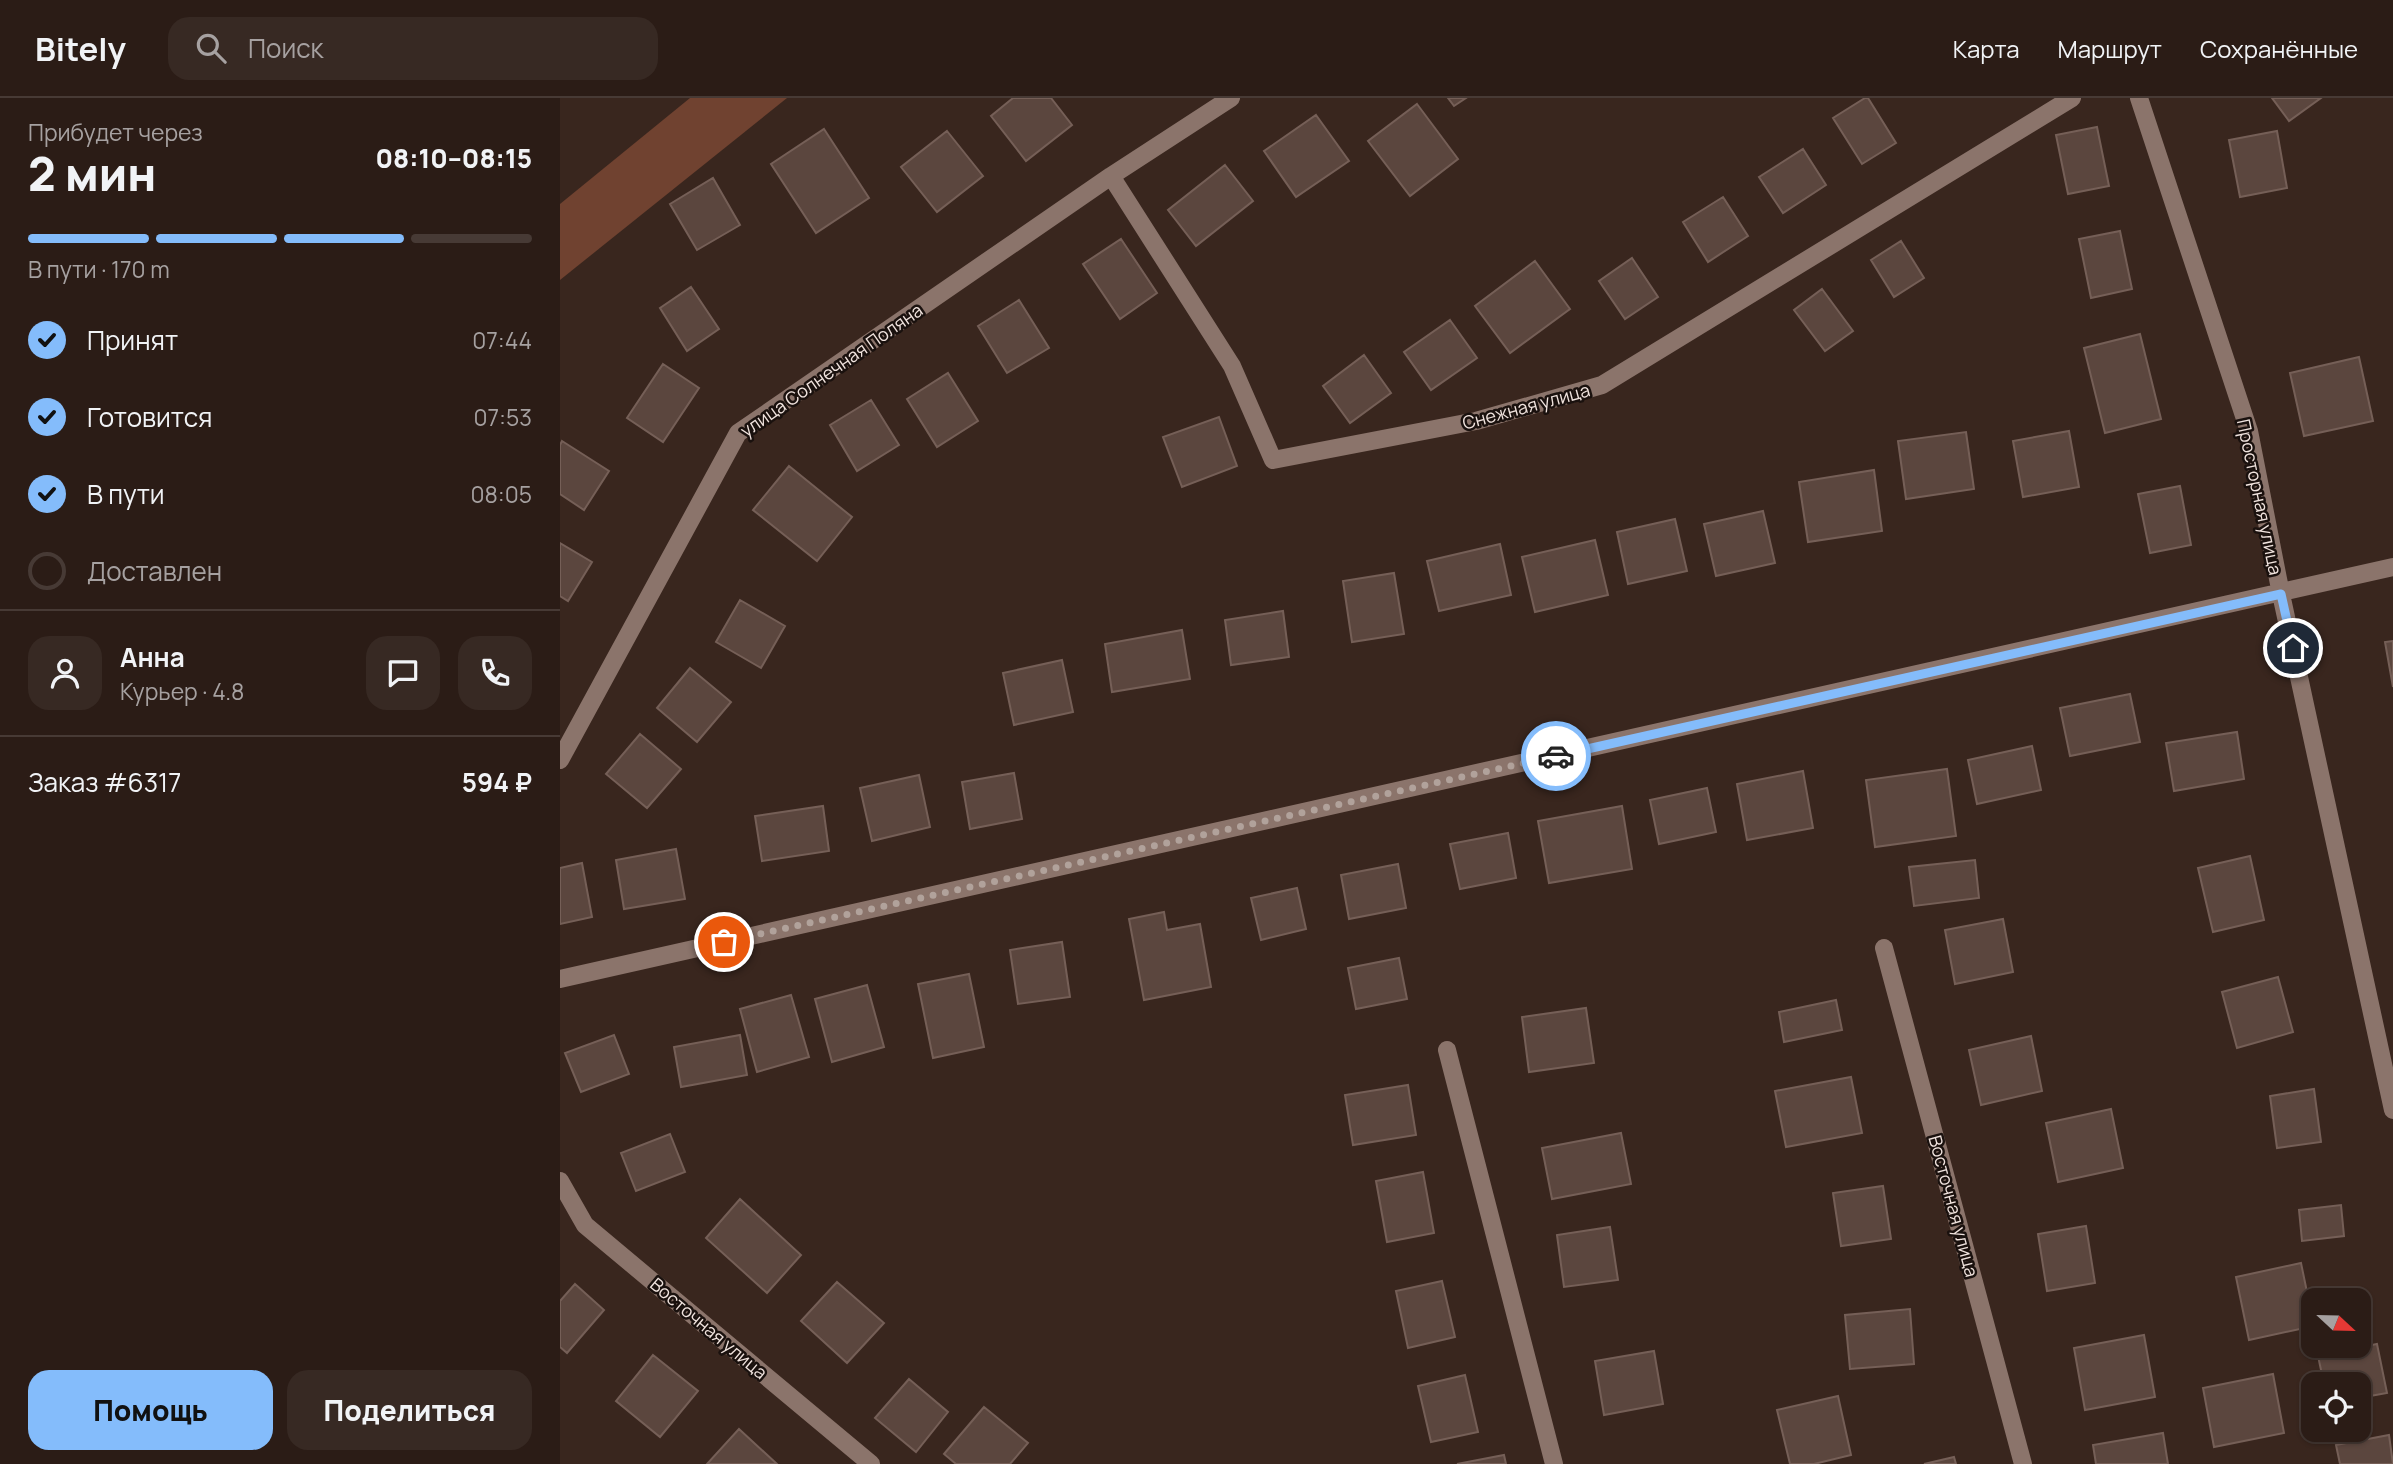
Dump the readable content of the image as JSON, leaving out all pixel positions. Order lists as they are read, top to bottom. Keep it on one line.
{"streets":{"street":["улица Солнечная Поляна","Снежная улица","Просторная улица","Восточная улица"]},"crossings":[["улица Солнечная Поляна","Снежная улица"]],"north":"right","page":{"header":"Bitely","search":"Поиск","nav":["Карта","Маршрут","Сохранённые"],"heading":["2 мин","Прибудет через","08:10–08:15"],"panel":["Анна","Курьер · 4.8","Заказ #6317","594 ₽"],"bar":"В пути · 170 m","list":[["Принят","07:44"],["Готовится","07:53"],["В пути","08:05"],"Доставлен"],"buttons":["Помощь","Поделиться"]}}
